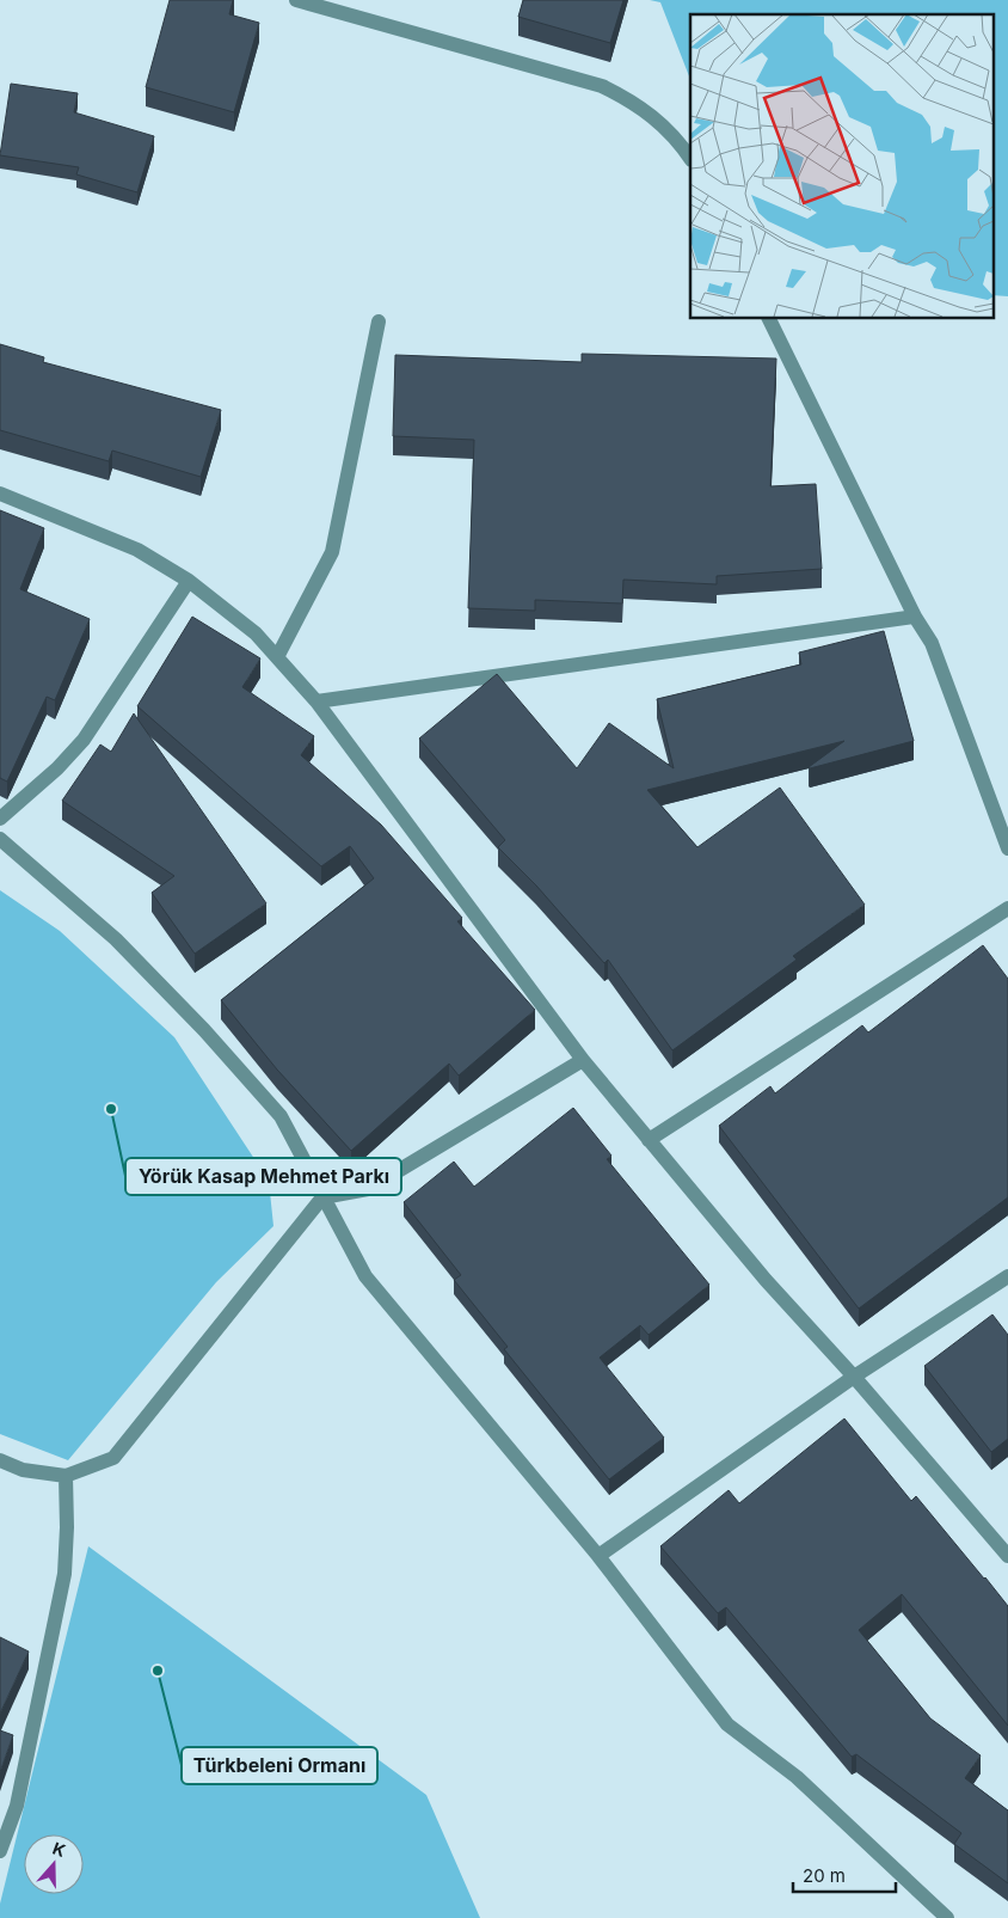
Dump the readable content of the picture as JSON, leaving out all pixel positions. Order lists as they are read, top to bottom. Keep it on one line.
{"places":["Yörük Kasap Mehmet Parkı","Türkbeleni Ormanı"],"scale_bar":"20 m","north":"top"}
